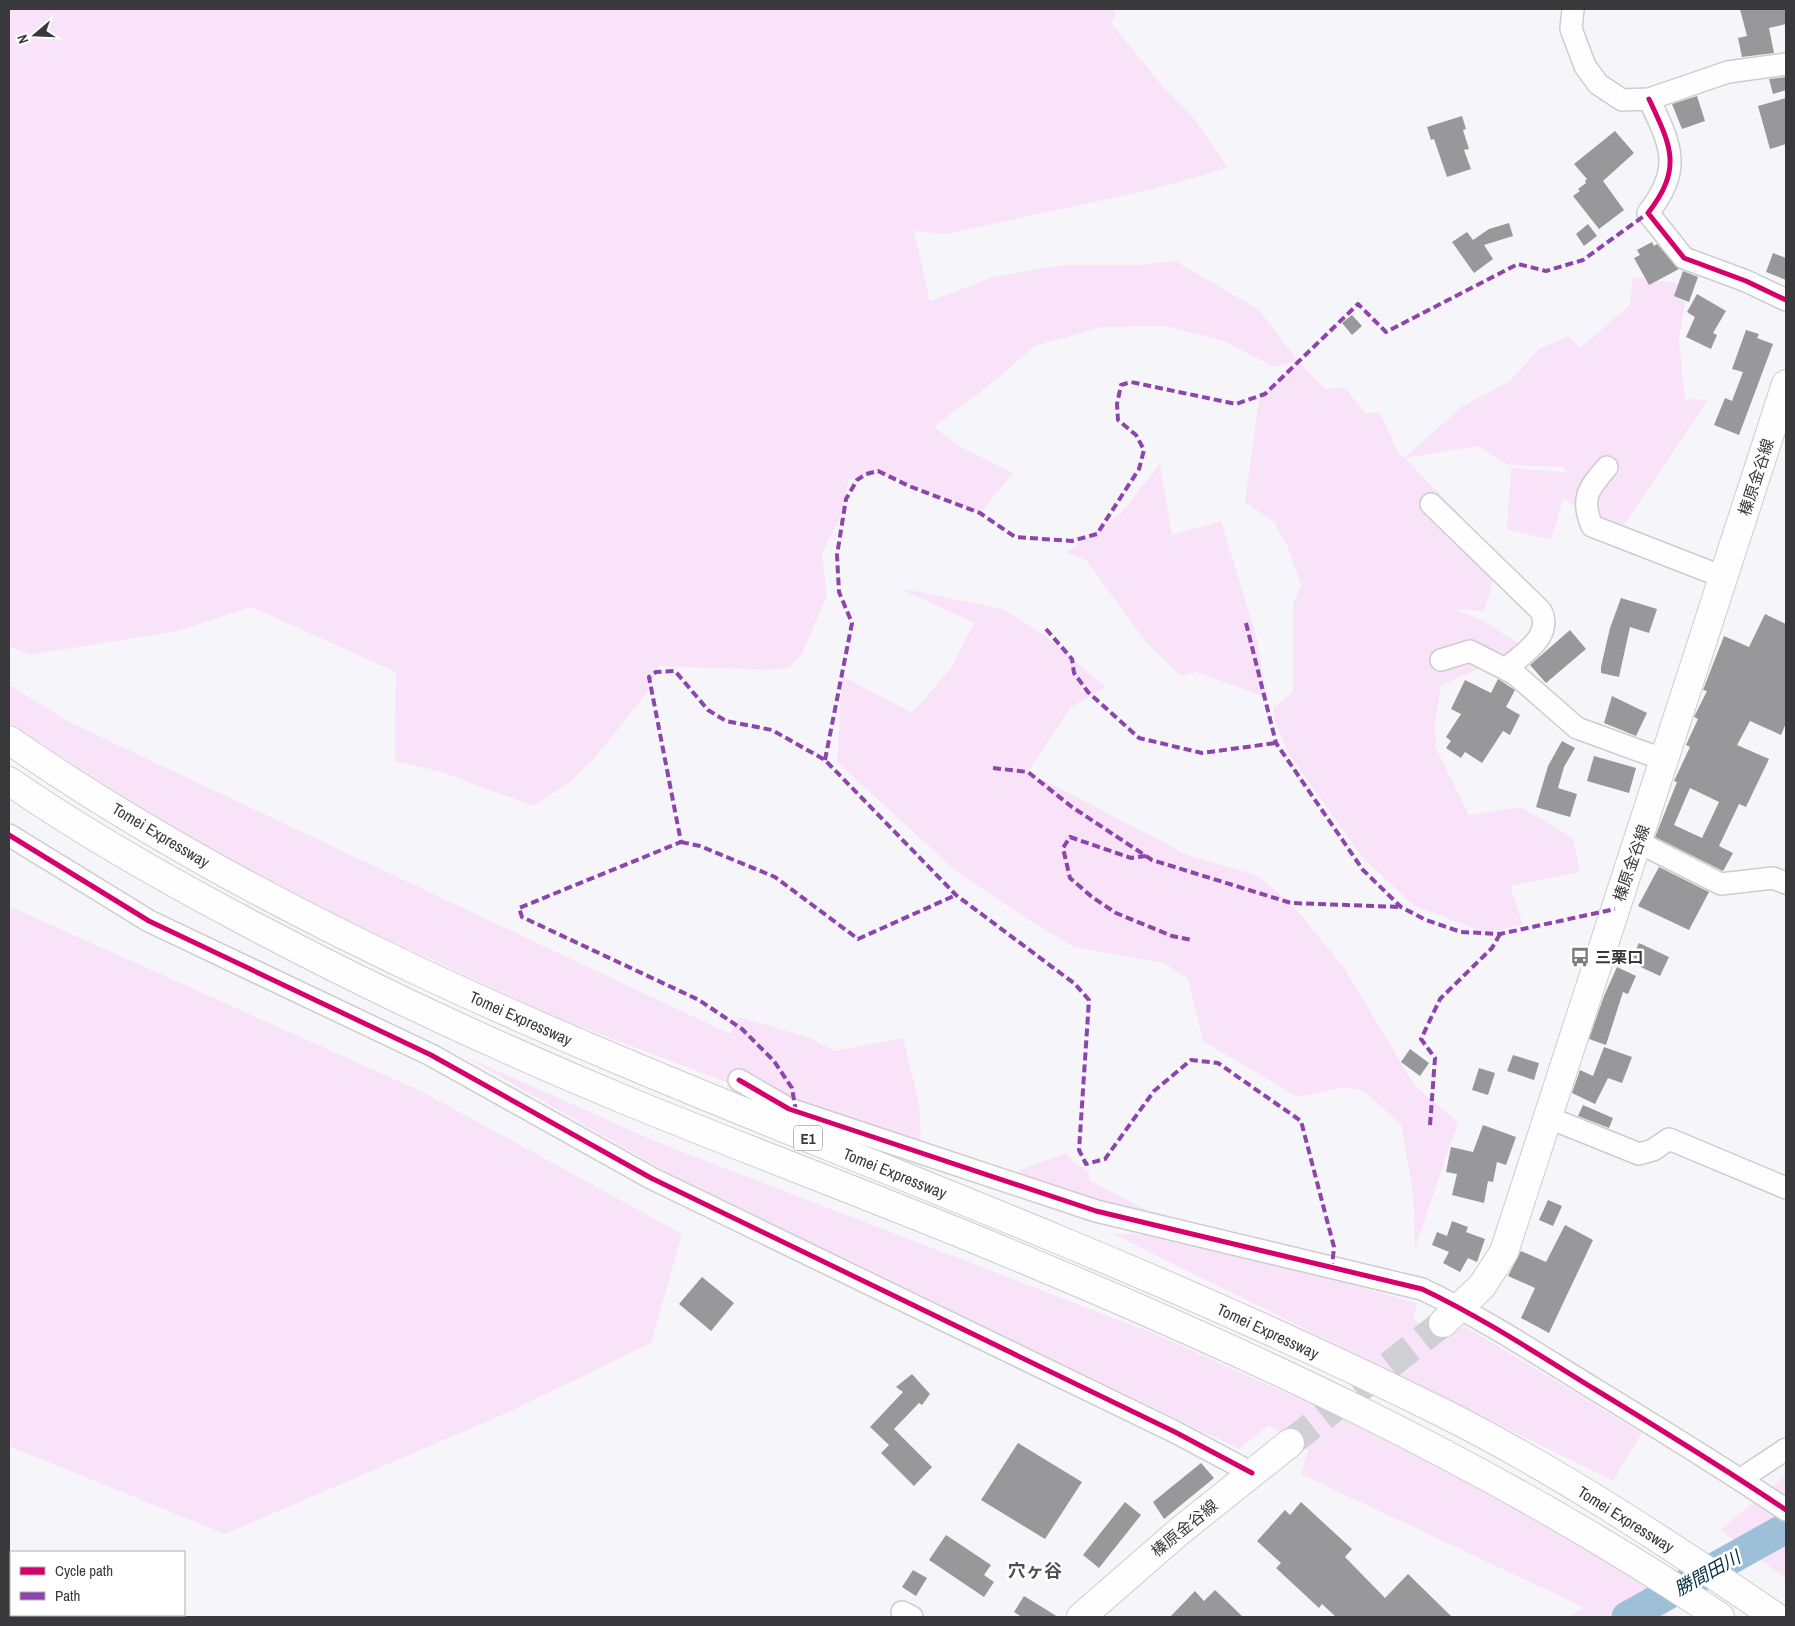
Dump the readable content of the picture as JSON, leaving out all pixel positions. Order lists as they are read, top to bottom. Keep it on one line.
{"streets":{"main road":["榛原金谷線","Tomei Expressway","E1"]},"districts":["穴ヶ谷"],"water":["勝間田川"],"places":{"bus stop":["三栗口"]},"legend":["Cycle path","Path"],"north":"left"}
